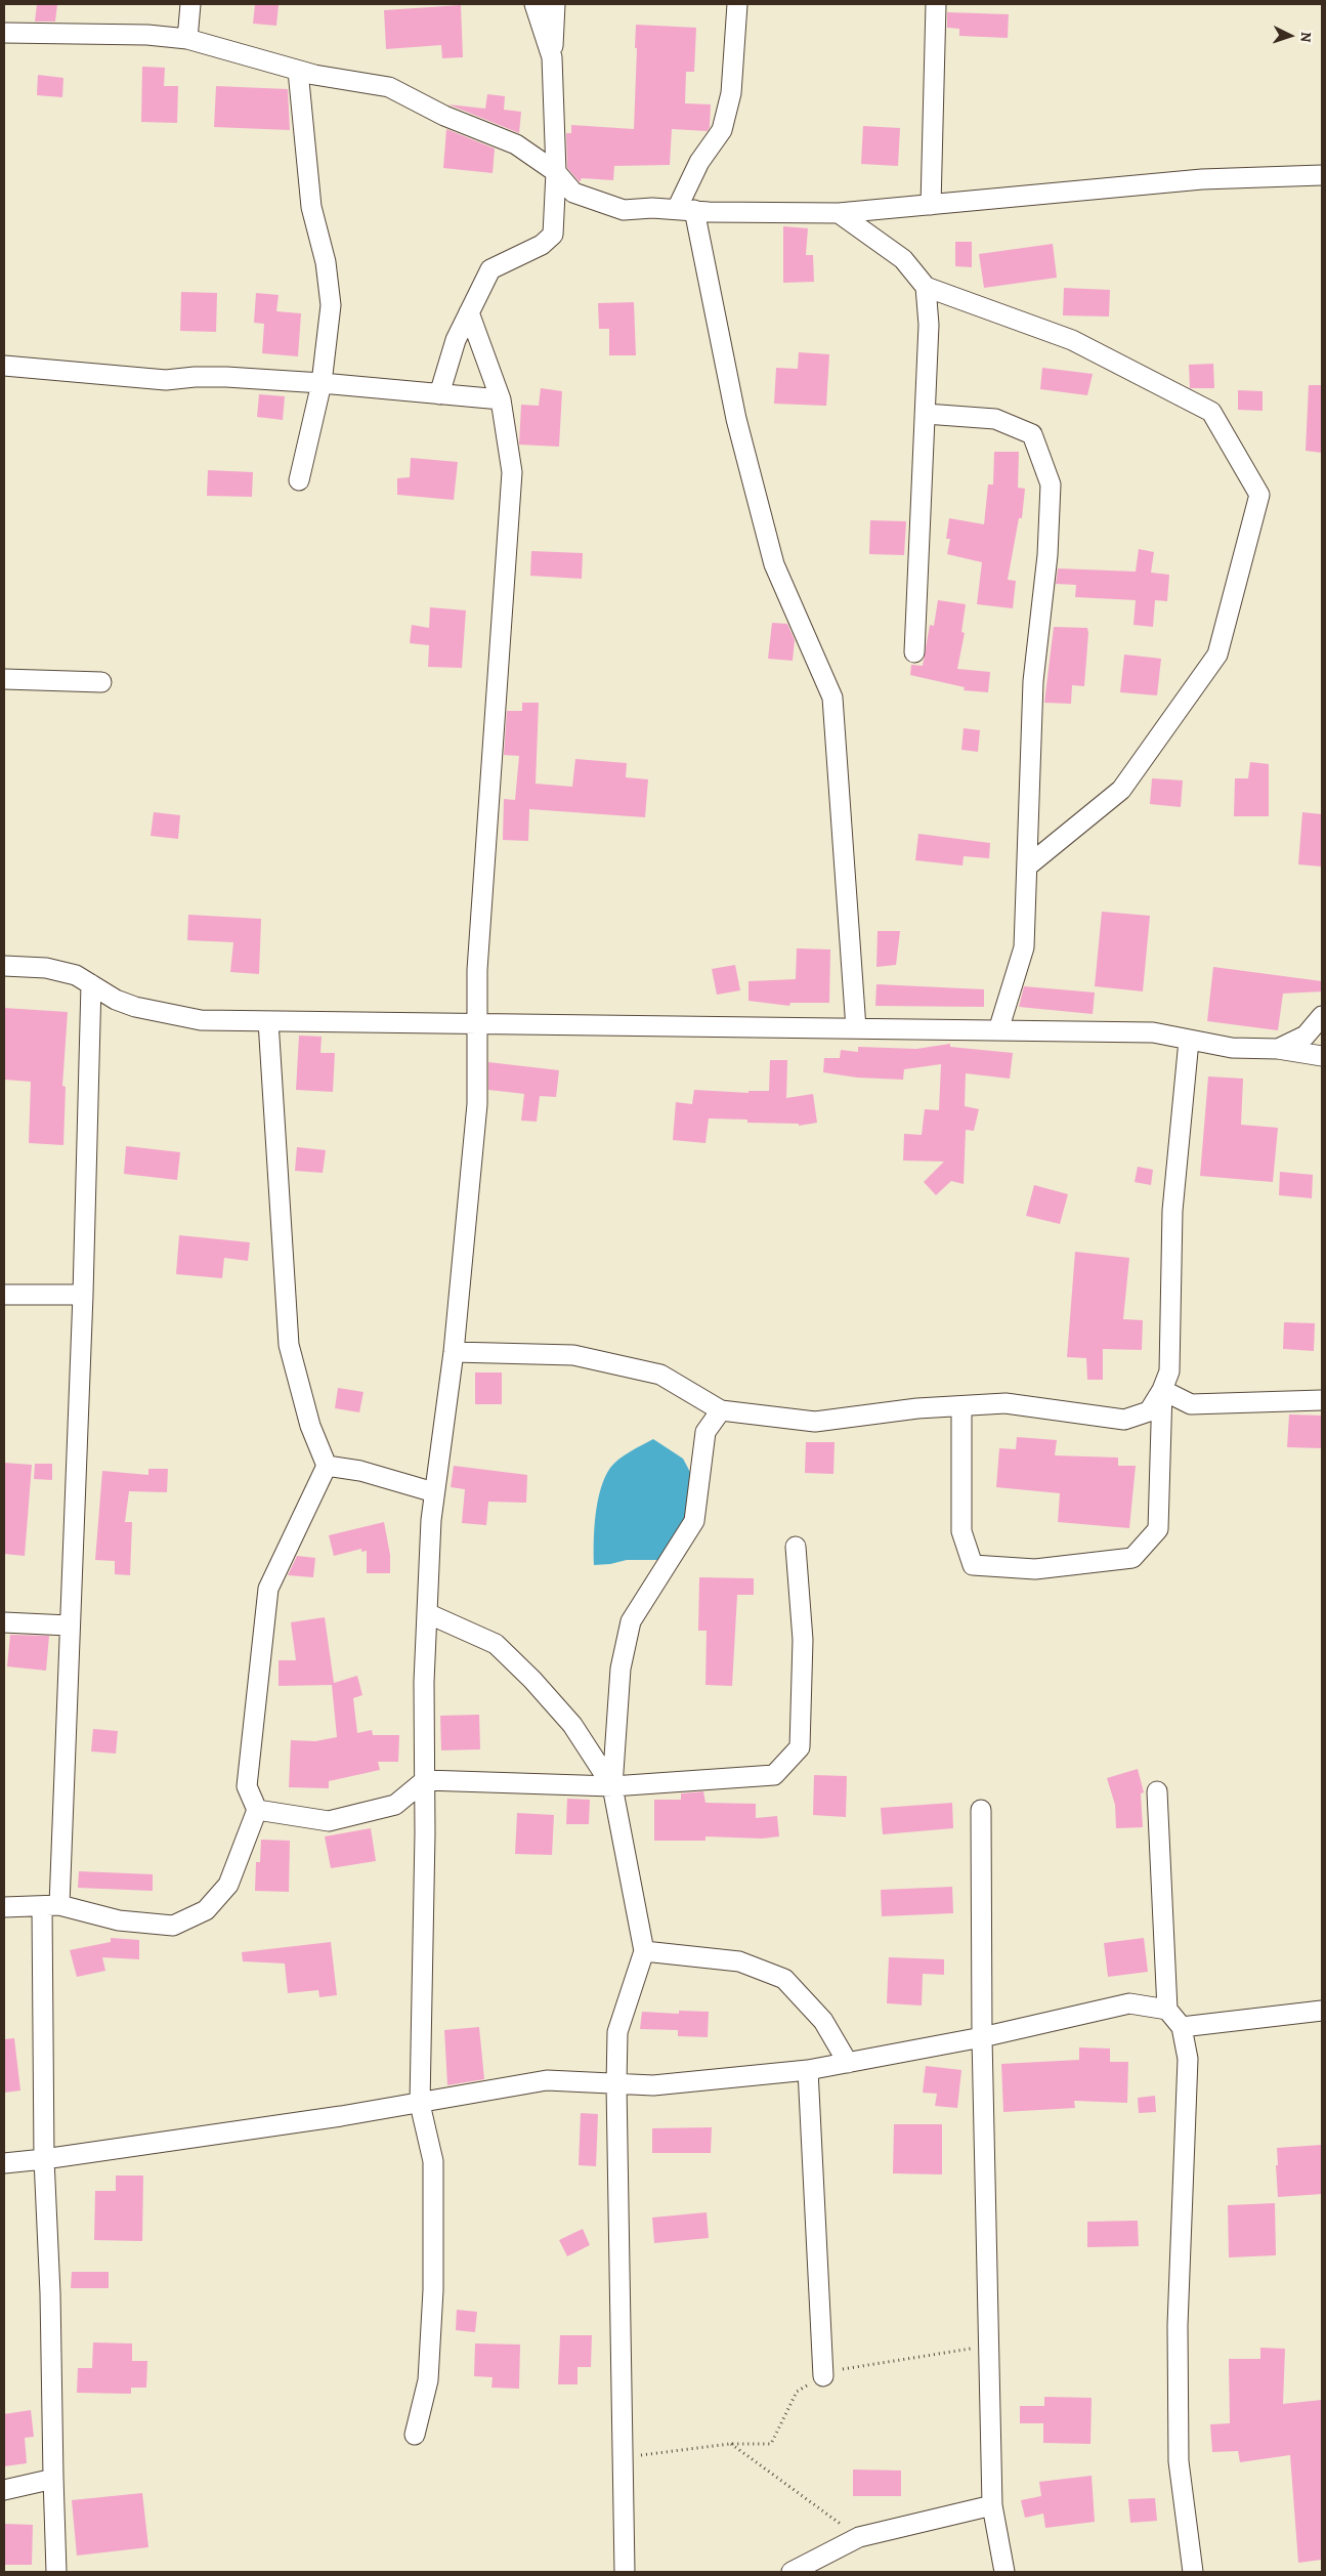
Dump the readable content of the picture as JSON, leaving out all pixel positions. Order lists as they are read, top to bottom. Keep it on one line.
{"north":"right"}
